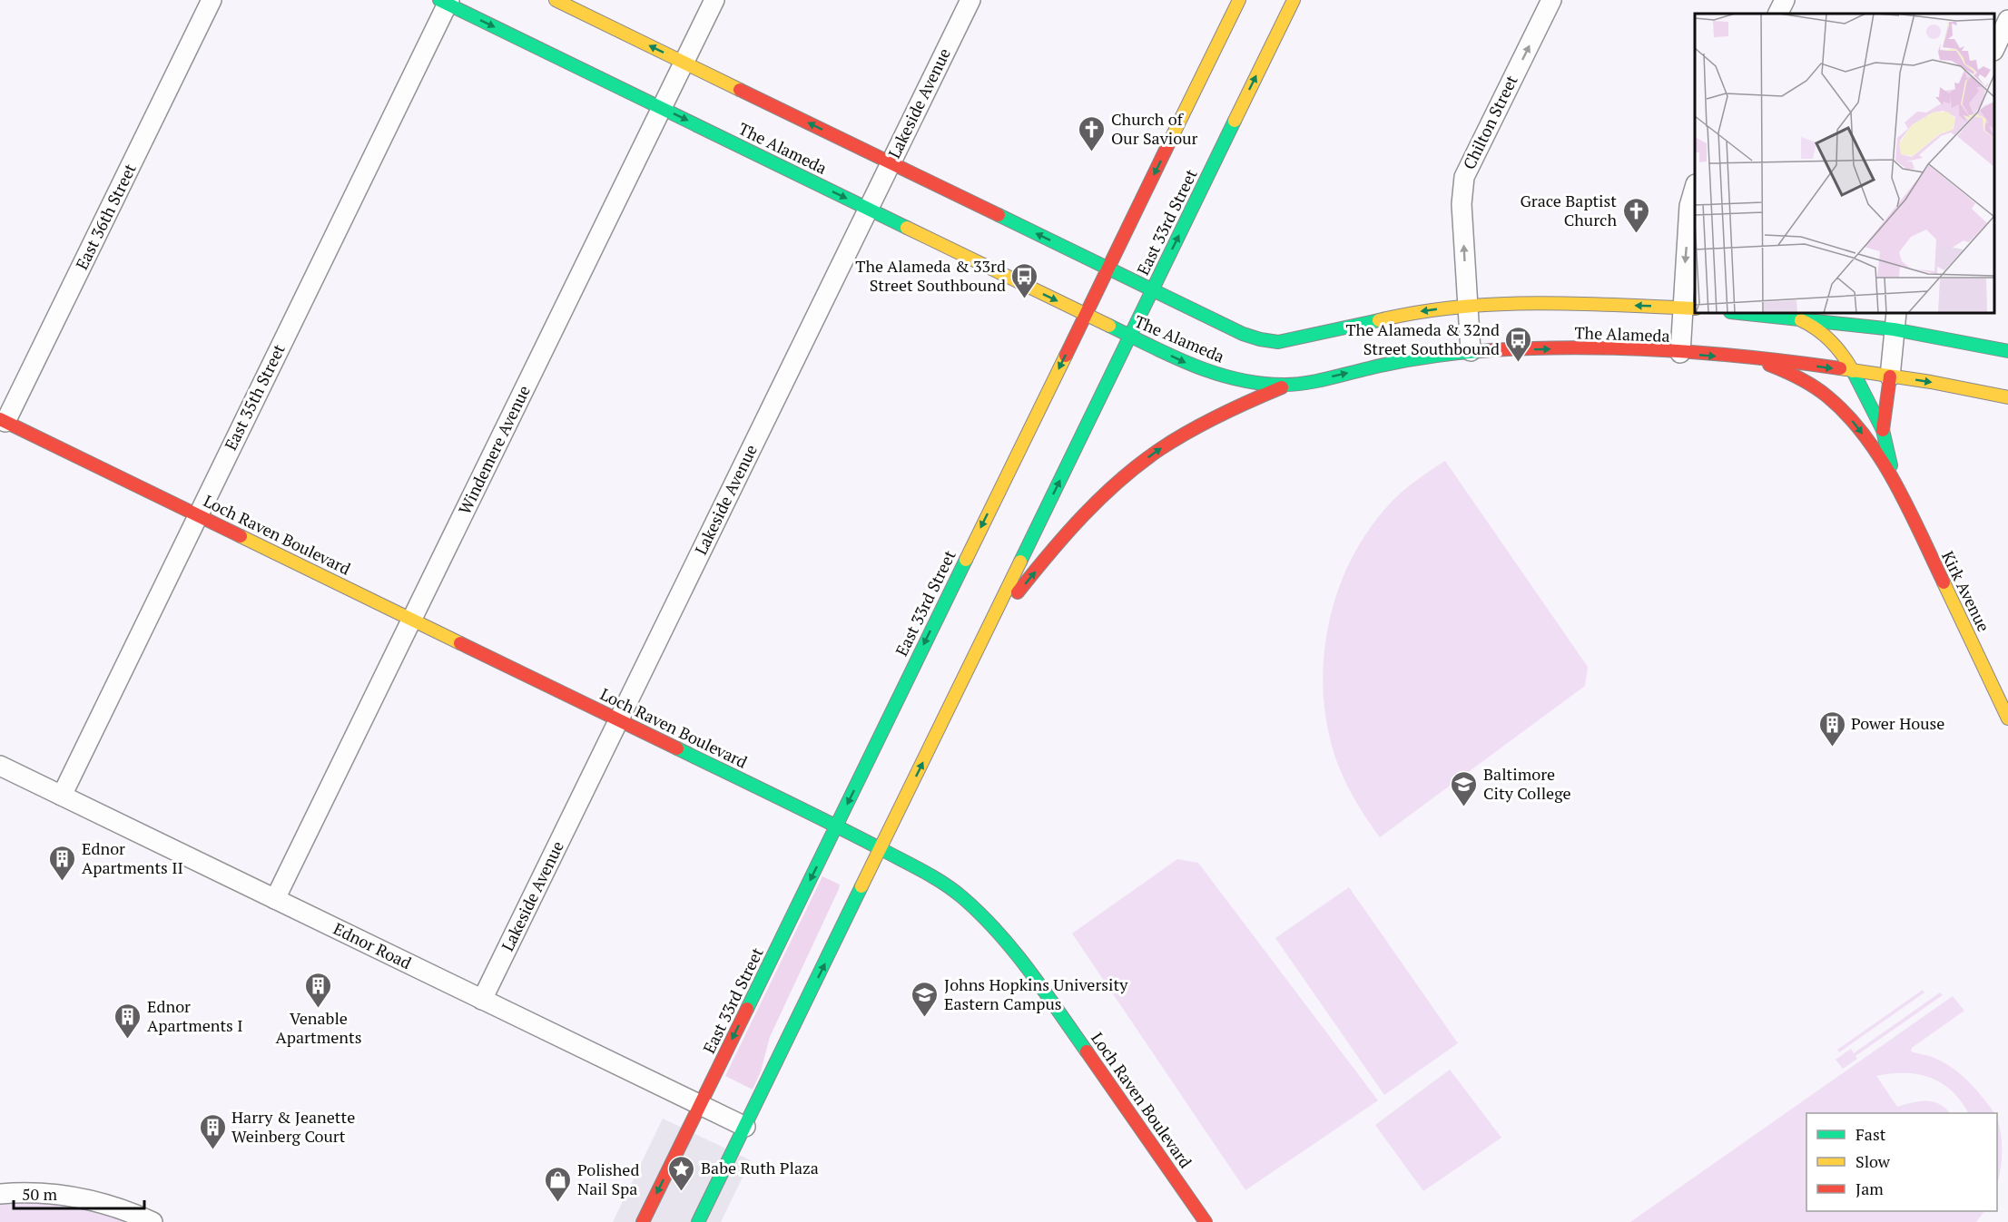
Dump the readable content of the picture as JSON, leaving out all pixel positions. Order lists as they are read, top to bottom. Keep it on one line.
{"streets":{"main road":["The Alameda","East 33rd Street","Loch Raven Boulevard","Kirk Avenue"],"street":["Lakeside Avenue","Chilton Street","East 36th Street","East 35th Street","Windemere Avenue","Ednor Road"]},"crossings":[["Lakeside Avenue","The Alameda"],["Lakeside Avenue","Loch Raven Boulevard"],["Lakeside Avenue","Ednor Road"],["Chilton Street","The Alameda"],["The Alameda","East 33rd Street"],["The Alameda","East 35th Street"],["The Alameda","Windemere Avenue"],["The Alameda","Kirk Avenue"],["East 36th Street","Loch Raven Boulevard"],["East 33rd Street","Loch Raven Boulevard"],["East 33rd Street","Ednor Road"],["East 35th Street","Loch Raven Boulevard"],["East 35th Street","Ednor Road"],["Windemere Avenue","Loch Raven Boulevard"],["Windemere Avenue","Ednor Road"]],"one_way":["Chilton Street"],"places":{"church":["Church of Our Saviour","Grace Baptist Church"],"bus stop":["The Alameda & 33rd Street Southbound","The Alameda & 32nd Street Southbound"],"building":["Power House","Ednor Apartments II","Venable Apartments","Ednor Apartments I","Harry & Jeanette Weinberg Court"],"school or university":["Baltimore City College","Johns Hopkins University Eastern Campus"],"place":["Babe Ruth Plaza"],"shop":["Polished Nail Spa"]},"legend":["Fast","Slow","Jam"],"scale_bar":"50 m"}
